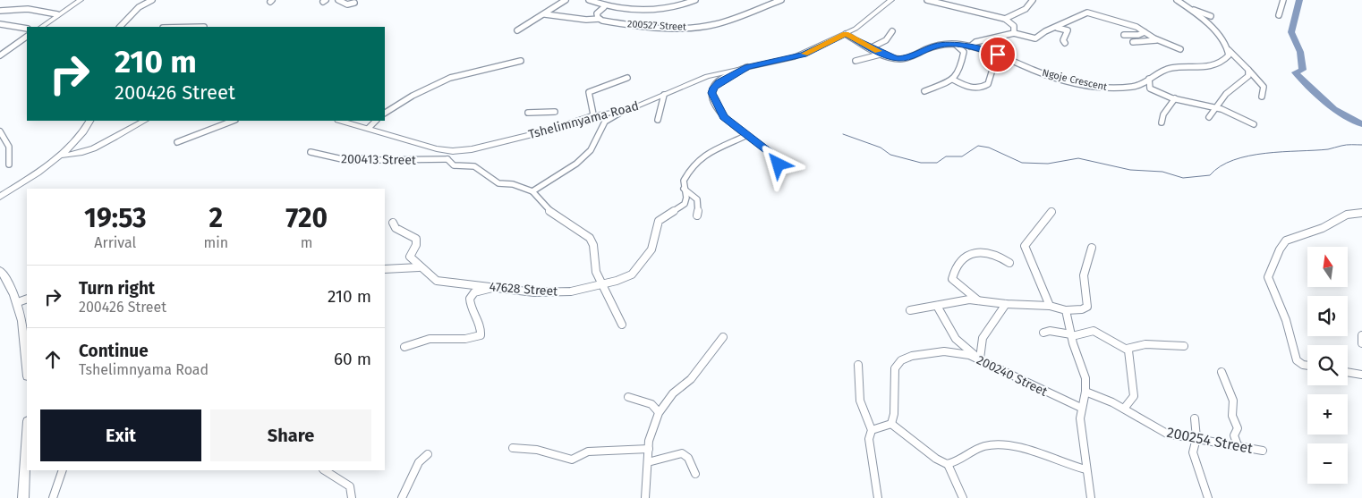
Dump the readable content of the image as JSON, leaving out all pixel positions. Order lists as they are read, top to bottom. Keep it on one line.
{"streets":{"street":["200527 Street","Ngoje Crescent","Tshelimnyama Road","200413 Street","47628 Street","200240 Street","200254 Street"]},"crossings":[["Ngoje Crescent","Tshelimnyama Road"]],"north":"top","page":{"turn":["210 m","200426 Street"],"eta":["19:53","Arrival","2","min","720","m"],"map_buttons":["+","−"],"list":[{"name":"Turn right","note":"200426 Street","value":"210 m"},{"name":"Continue","note":"Tshelimnyama Road","value":"60 m"}],"buttons":["Exit","Share"]}}
